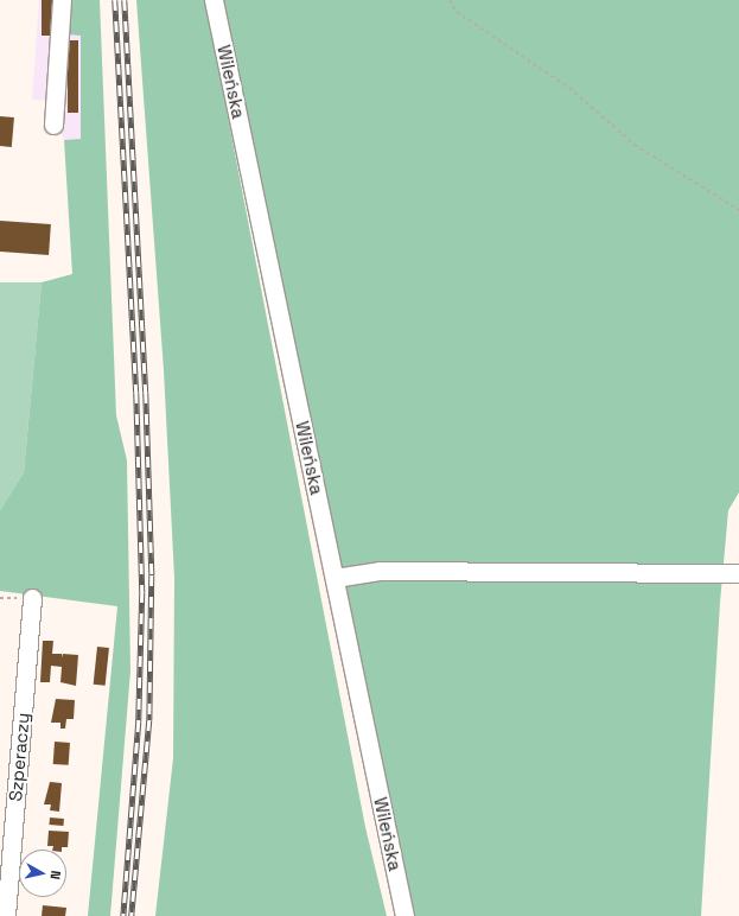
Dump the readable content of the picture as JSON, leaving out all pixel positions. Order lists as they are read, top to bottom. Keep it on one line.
{"streets":{"street":["Wileńska","Szperaczy"]},"north":"right"}
